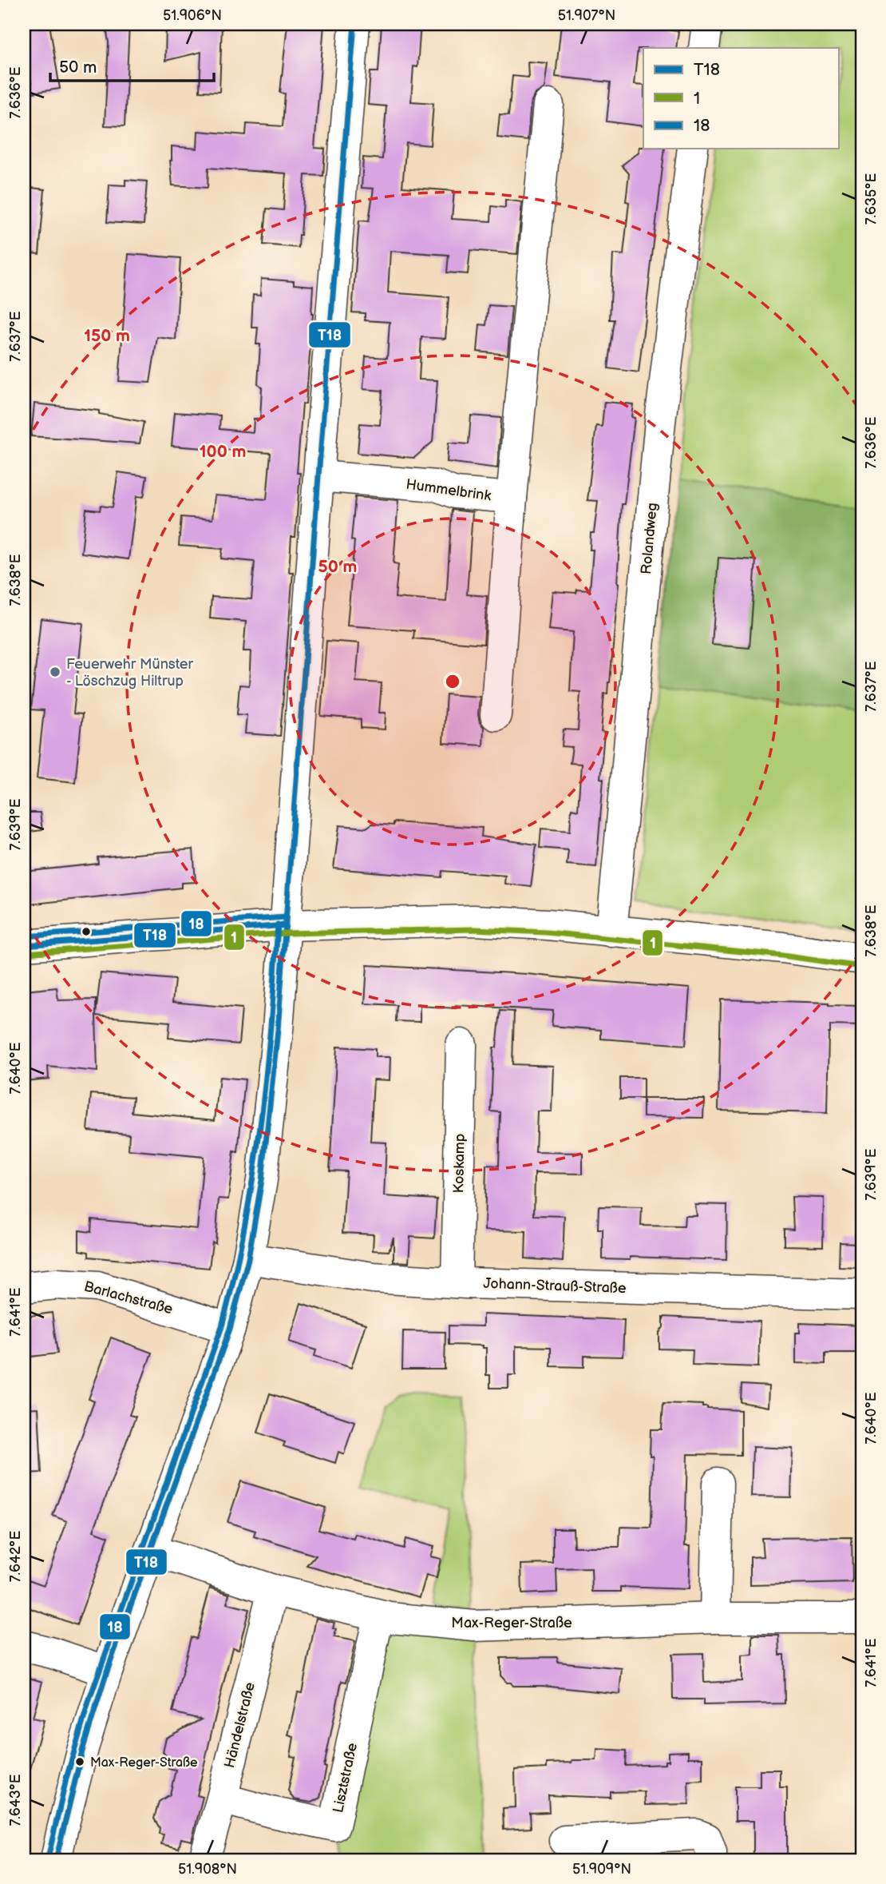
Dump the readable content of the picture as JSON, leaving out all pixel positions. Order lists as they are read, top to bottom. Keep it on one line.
{"streets":{"street":["Hummelbrink","Rolandweg","Koskamp","Johann-Strauß-Straße","Barlachstraße","Max-Reger-Straße","Händelstraße","Lisztstraße"]},"crossings":[["Koskamp","Johann-Strauß-Straße"],["Max-Reger-Straße","Händelstraße"],["Max-Reger-Straße","Lisztstraße"],["Händelstraße","Lisztstraße"]],"places":["Feuerwehr Münster - Löschzug Hiltrup","Max-Reger-Straße"],"lines":["transit line T18","transit line 18","transit line 1"],"legend":["T18","1","18"],"scale_bar":"50 m","coordinates":["51.906°N","51.907°N","7.636°E","7.635°E","7.637°E","7.638°E","7.639°E","7.640°E","7.641°E","7.642°E","7.643°E","51.908°N","51.909°N"],"rings":["150 m","100 m","50 m"]}
